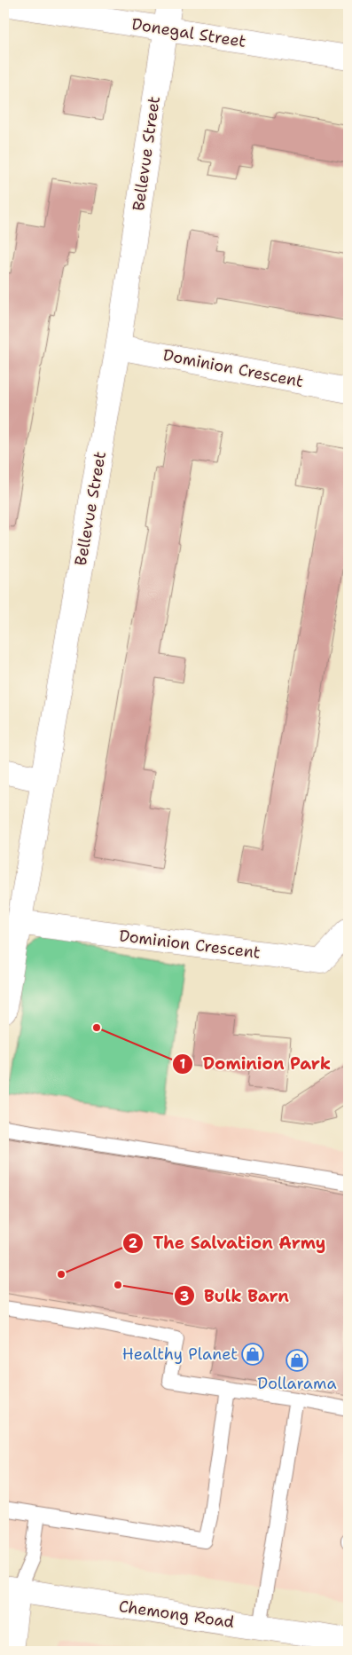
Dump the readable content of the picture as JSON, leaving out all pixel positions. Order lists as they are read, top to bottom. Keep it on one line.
{"streets":{"street":["Donegal Street","Bellevue Street","Dominion Crescent","Chemong Road"]},"crossings":[["Donegal Street","Bellevue Street"],["Bellevue Street","Dominion Crescent"]],"places":{"other":["Dominion Park","The Salvation Army","Bulk Barn"],"shop":["Healthy Planet","Dollarama"]}}
